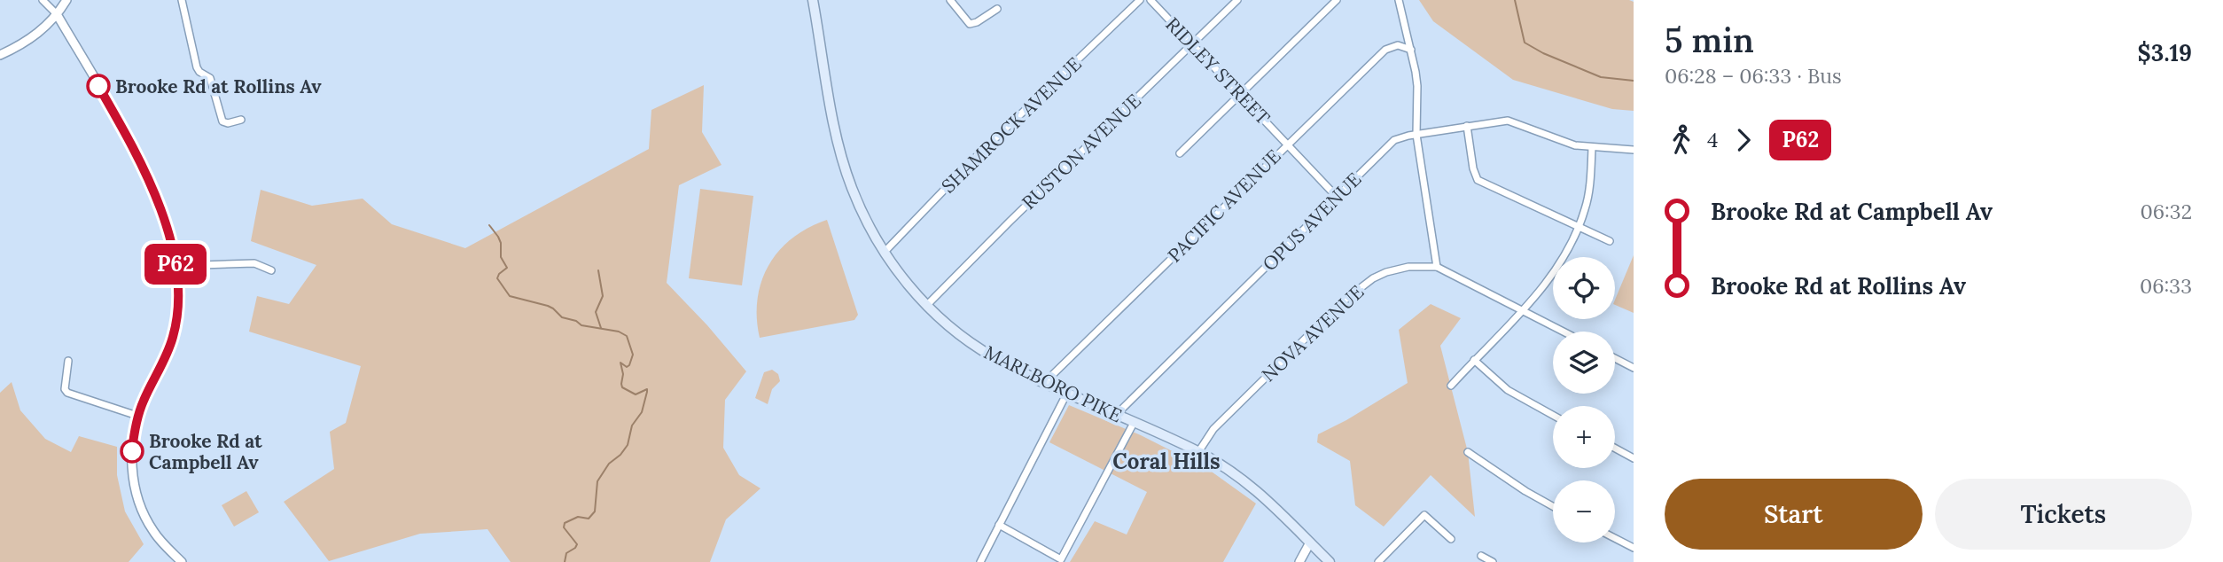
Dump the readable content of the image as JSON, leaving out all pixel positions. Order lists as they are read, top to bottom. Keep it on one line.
{"streets":{"main road":["MARLBORO PIKE"],"street":["RIDLEY STREET","SHAMROCK AVENUE","RUSTON AVENUE","PACIFIC AVENUE","OPUS AVENUE","NOVA AVENUE"]},"crossings":[["RIDLEY STREET","RUSTON AVENUE"],["RIDLEY STREET","PACIFIC AVENUE"],["RIDLEY STREET","OPUS AVENUE"],["SHAMROCK AVENUE","MARLBORO PIKE"],["RUSTON AVENUE","MARLBORO PIKE"],["PACIFIC AVENUE","MARLBORO PIKE"],["OPUS AVENUE","MARLBORO PIKE"],["NOVA AVENUE","MARLBORO PIKE"]],"districts":["Coral Hills"],"places":["Brooke Rd at Rollins Av","Brooke Rd at Campbell Av"],"lines":["bus line P62"],"page":{"on_map":"P62","heading":["5 min","06:28 – 06:33 · Bus","$3.19"],"legs":["4","P62"],"list":[{"name":"Brooke Rd at Campbell Av","value":"06:32"},{"name":"Brooke Rd at Rollins Av","value":"06:33"}],"map_buttons":["+","−"],"buttons":["Start","Tickets"]}}
